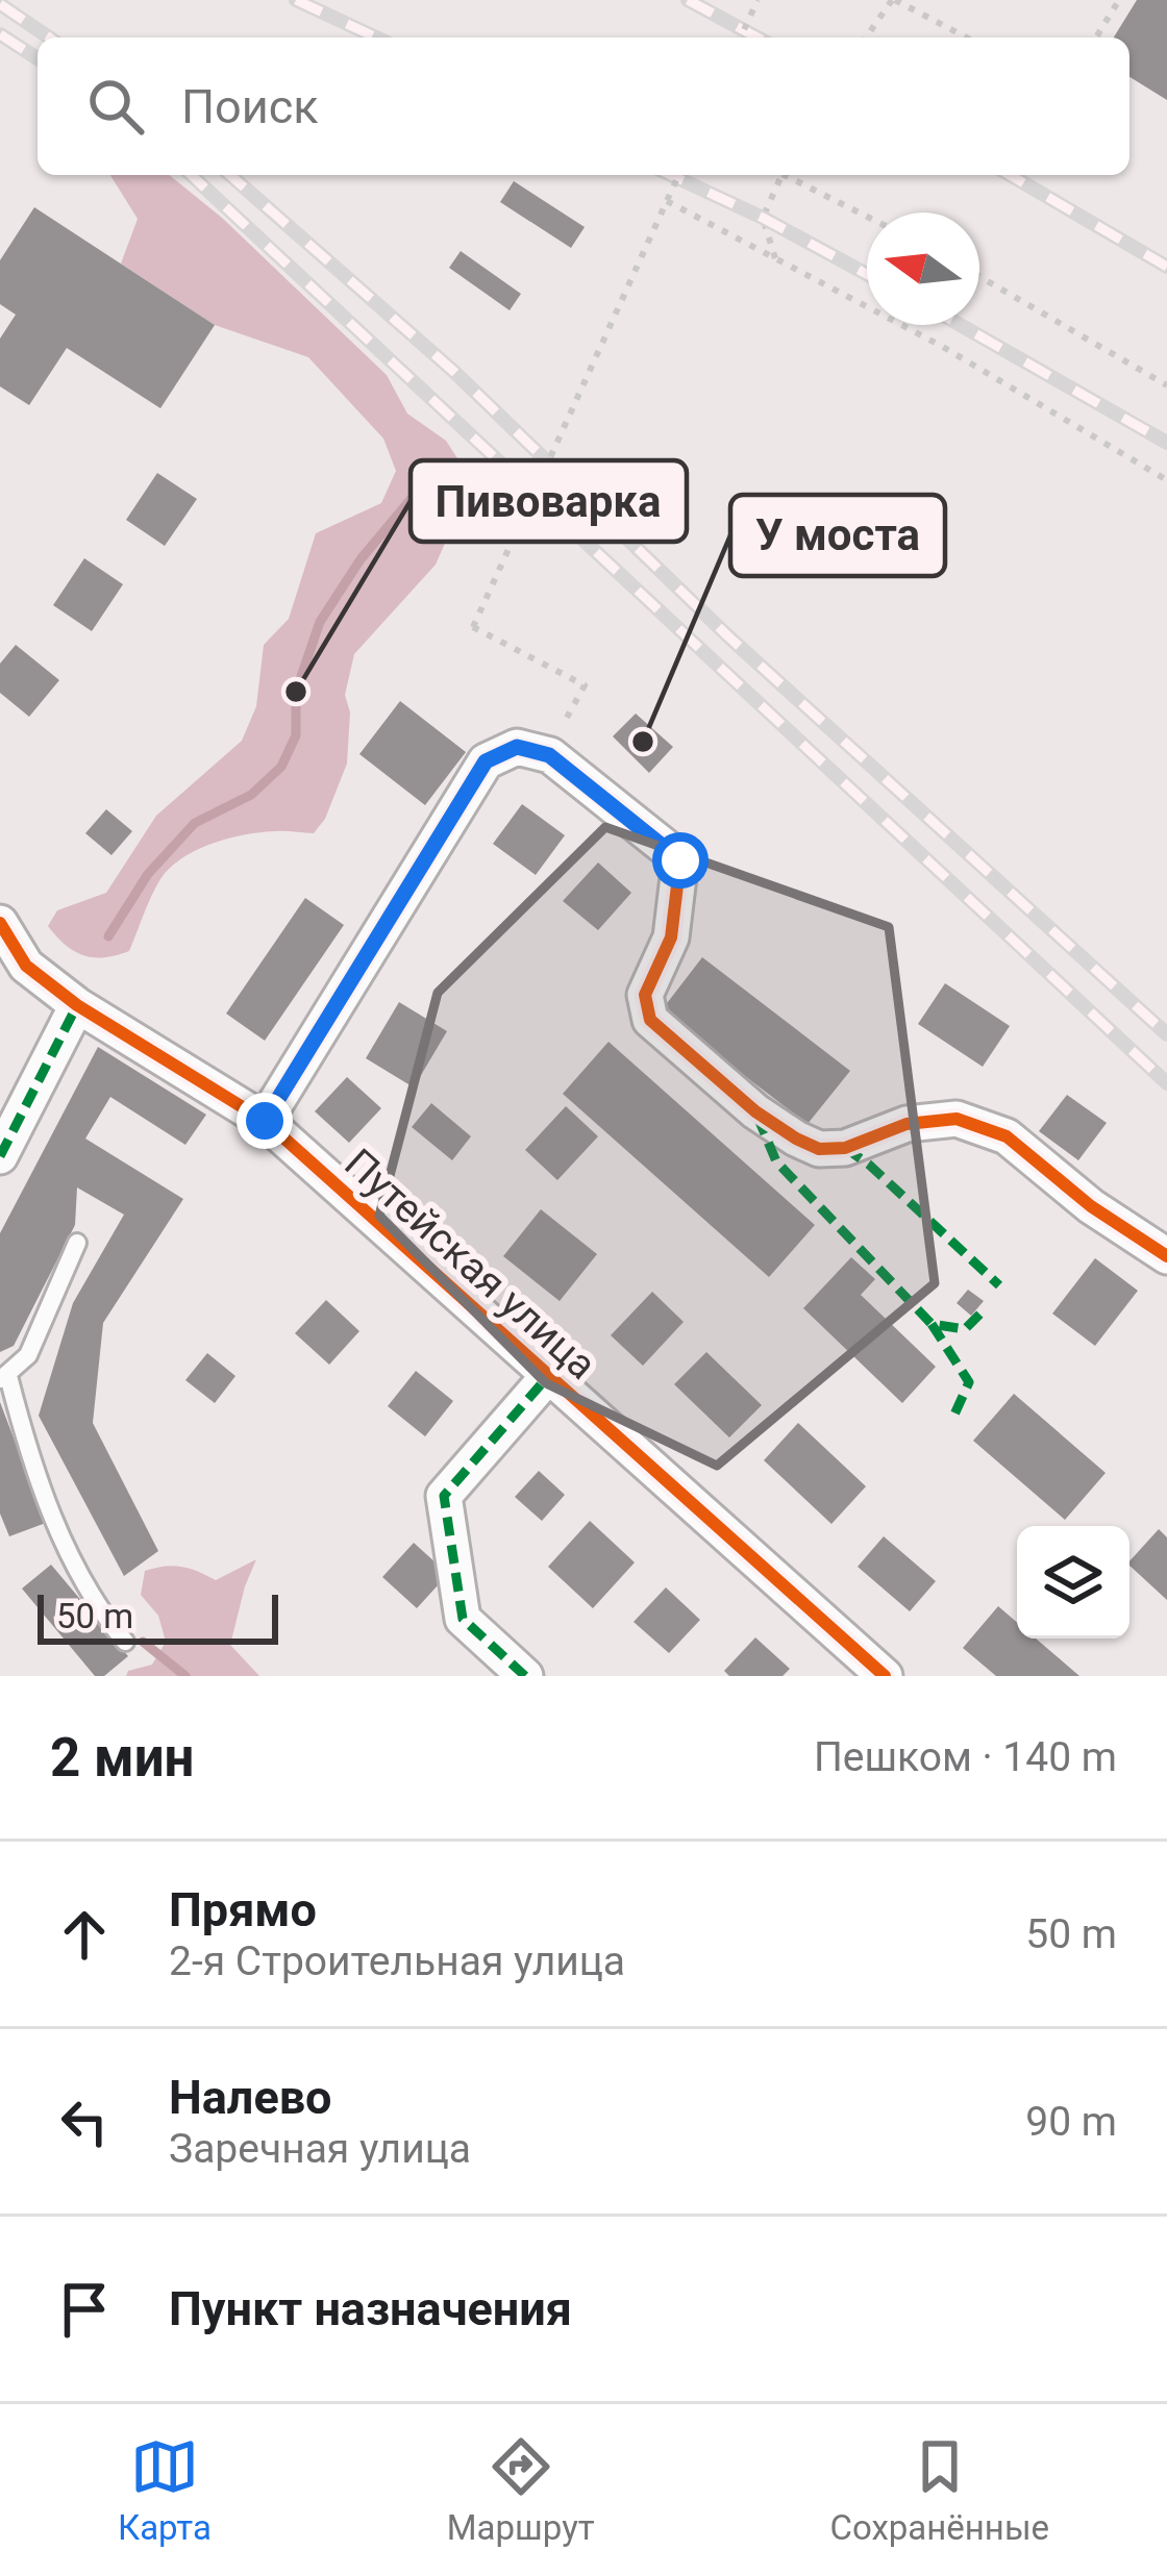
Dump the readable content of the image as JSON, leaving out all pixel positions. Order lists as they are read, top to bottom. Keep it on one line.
{"streets":{"street":["Путейская улица"]},"places":["Пивоварка","У моста"],"scale_bar":"50 m","north":"left","page":{"search":"Поиск","scale":"50 m","heading":["2 мин","Пешком · 140 m"],"list":[["Прямо","2-я Строительная улица","50 m"],["Налево","Заречная улица","90 m"],"Пункт назначения"],"nav":["Карта","Маршрут","Сохранённые"]}}
